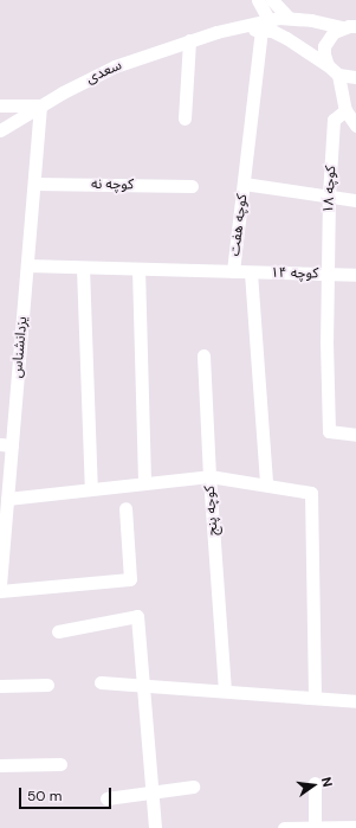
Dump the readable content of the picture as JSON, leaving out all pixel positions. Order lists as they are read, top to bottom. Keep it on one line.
{"streets":{"street":["سعدی","کوچه نه","کوچه ۱۸","کوچه هفت","کوچه ۱۴","یزدانشناس","کوچه پنج"]},"crossings":[["سعدی","کوچه هفت"],["سعدی","یزدانشناس"],["کوچه نه","یزدانشناس"],["کوچه ۱۸","کوچه ۱۴"],["کوچه هفت","کوچه ۱۴"],["کوچه هفت","یزدانشناس"],["یزدانشناس","کوچه پنج"]],"scale_bar":"50 m","north":"right"}
